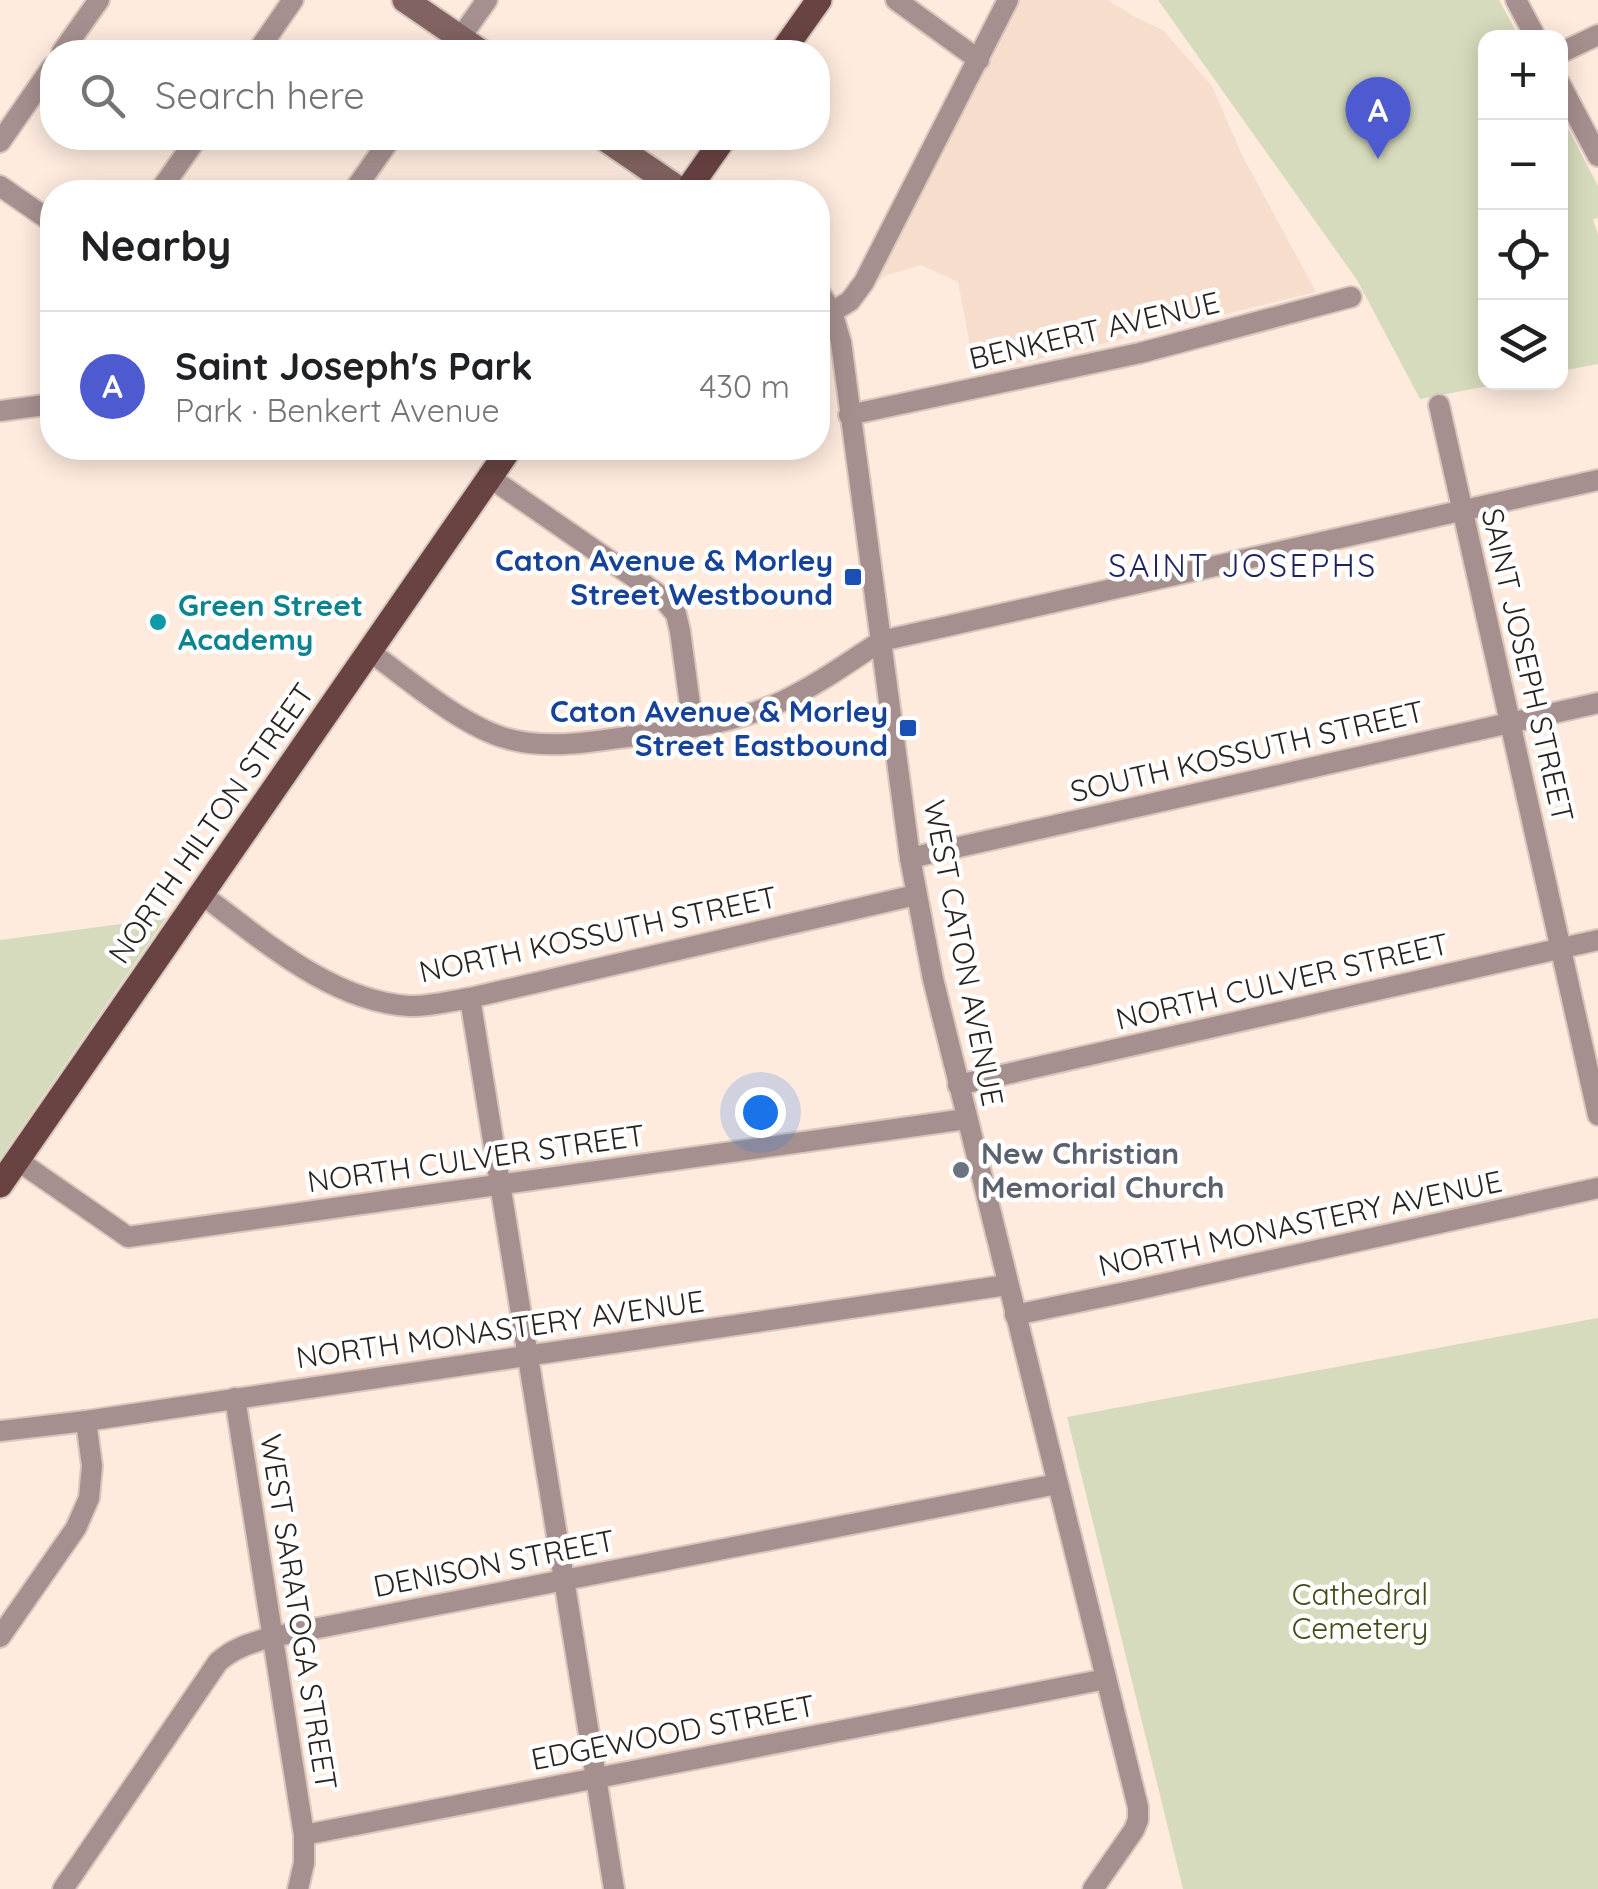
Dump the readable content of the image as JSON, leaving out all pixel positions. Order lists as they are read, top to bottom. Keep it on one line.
{"streets":{"main road":["NORTH HILTON STREET"],"street":["BENKERT AVENUE","SAINT JOSEPH STREET","SOUTH KOSSUTH STREET","NORTH KOSSUTH STREET","WEST CATON AVENUE","NORTH CULVER STREET","NORTH MONASTERY AVENUE","DENISON STREET","WEST SARATOGA STREET","EDGEWOOD STREET"]},"crossings":[["BENKERT AVENUE","WEST CATON AVENUE"],["SAINT JOSEPH STREET","SOUTH KOSSUTH STREET"],["SAINT JOSEPH STREET","NORTH CULVER STREET"],["SOUTH KOSSUTH STREET","WEST CATON AVENUE"],["NORTH HILTON STREET","NORTH KOSSUTH STREET"],["NORTH HILTON STREET","NORTH CULVER STREET"],["NORTH KOSSUTH STREET","WEST CATON AVENUE"],["WEST CATON AVENUE","NORTH CULVER STREET"],["WEST CATON AVENUE","NORTH MONASTERY AVENUE"],["WEST CATON AVENUE","DENISON STREET"],["WEST CATON AVENUE","EDGEWOOD STREET"],["NORTH MONASTERY AVENUE","WEST SARATOGA STREET"],["DENISON STREET","WEST SARATOGA STREET"],["WEST SARATOGA STREET","EDGEWOOD STREET"]],"districts":["SAINT JOSEPHS"],"parks":["Cathedral Cemetery"],"places":{"transit":["Caton Avenue & Morley Street Westbound","Caton Avenue & Morley Street Eastbound"],"other":["Green Street Academy","New Christian Memorial Church"]},"page":{"map_buttons":["+","−"],"search":"Search here","pins":"A","heading":"Nearby","list":[{"mark":"A","name":"Saint Joseph's Park","note":"Park · Benkert Avenue","value":"430 m"}]}}
